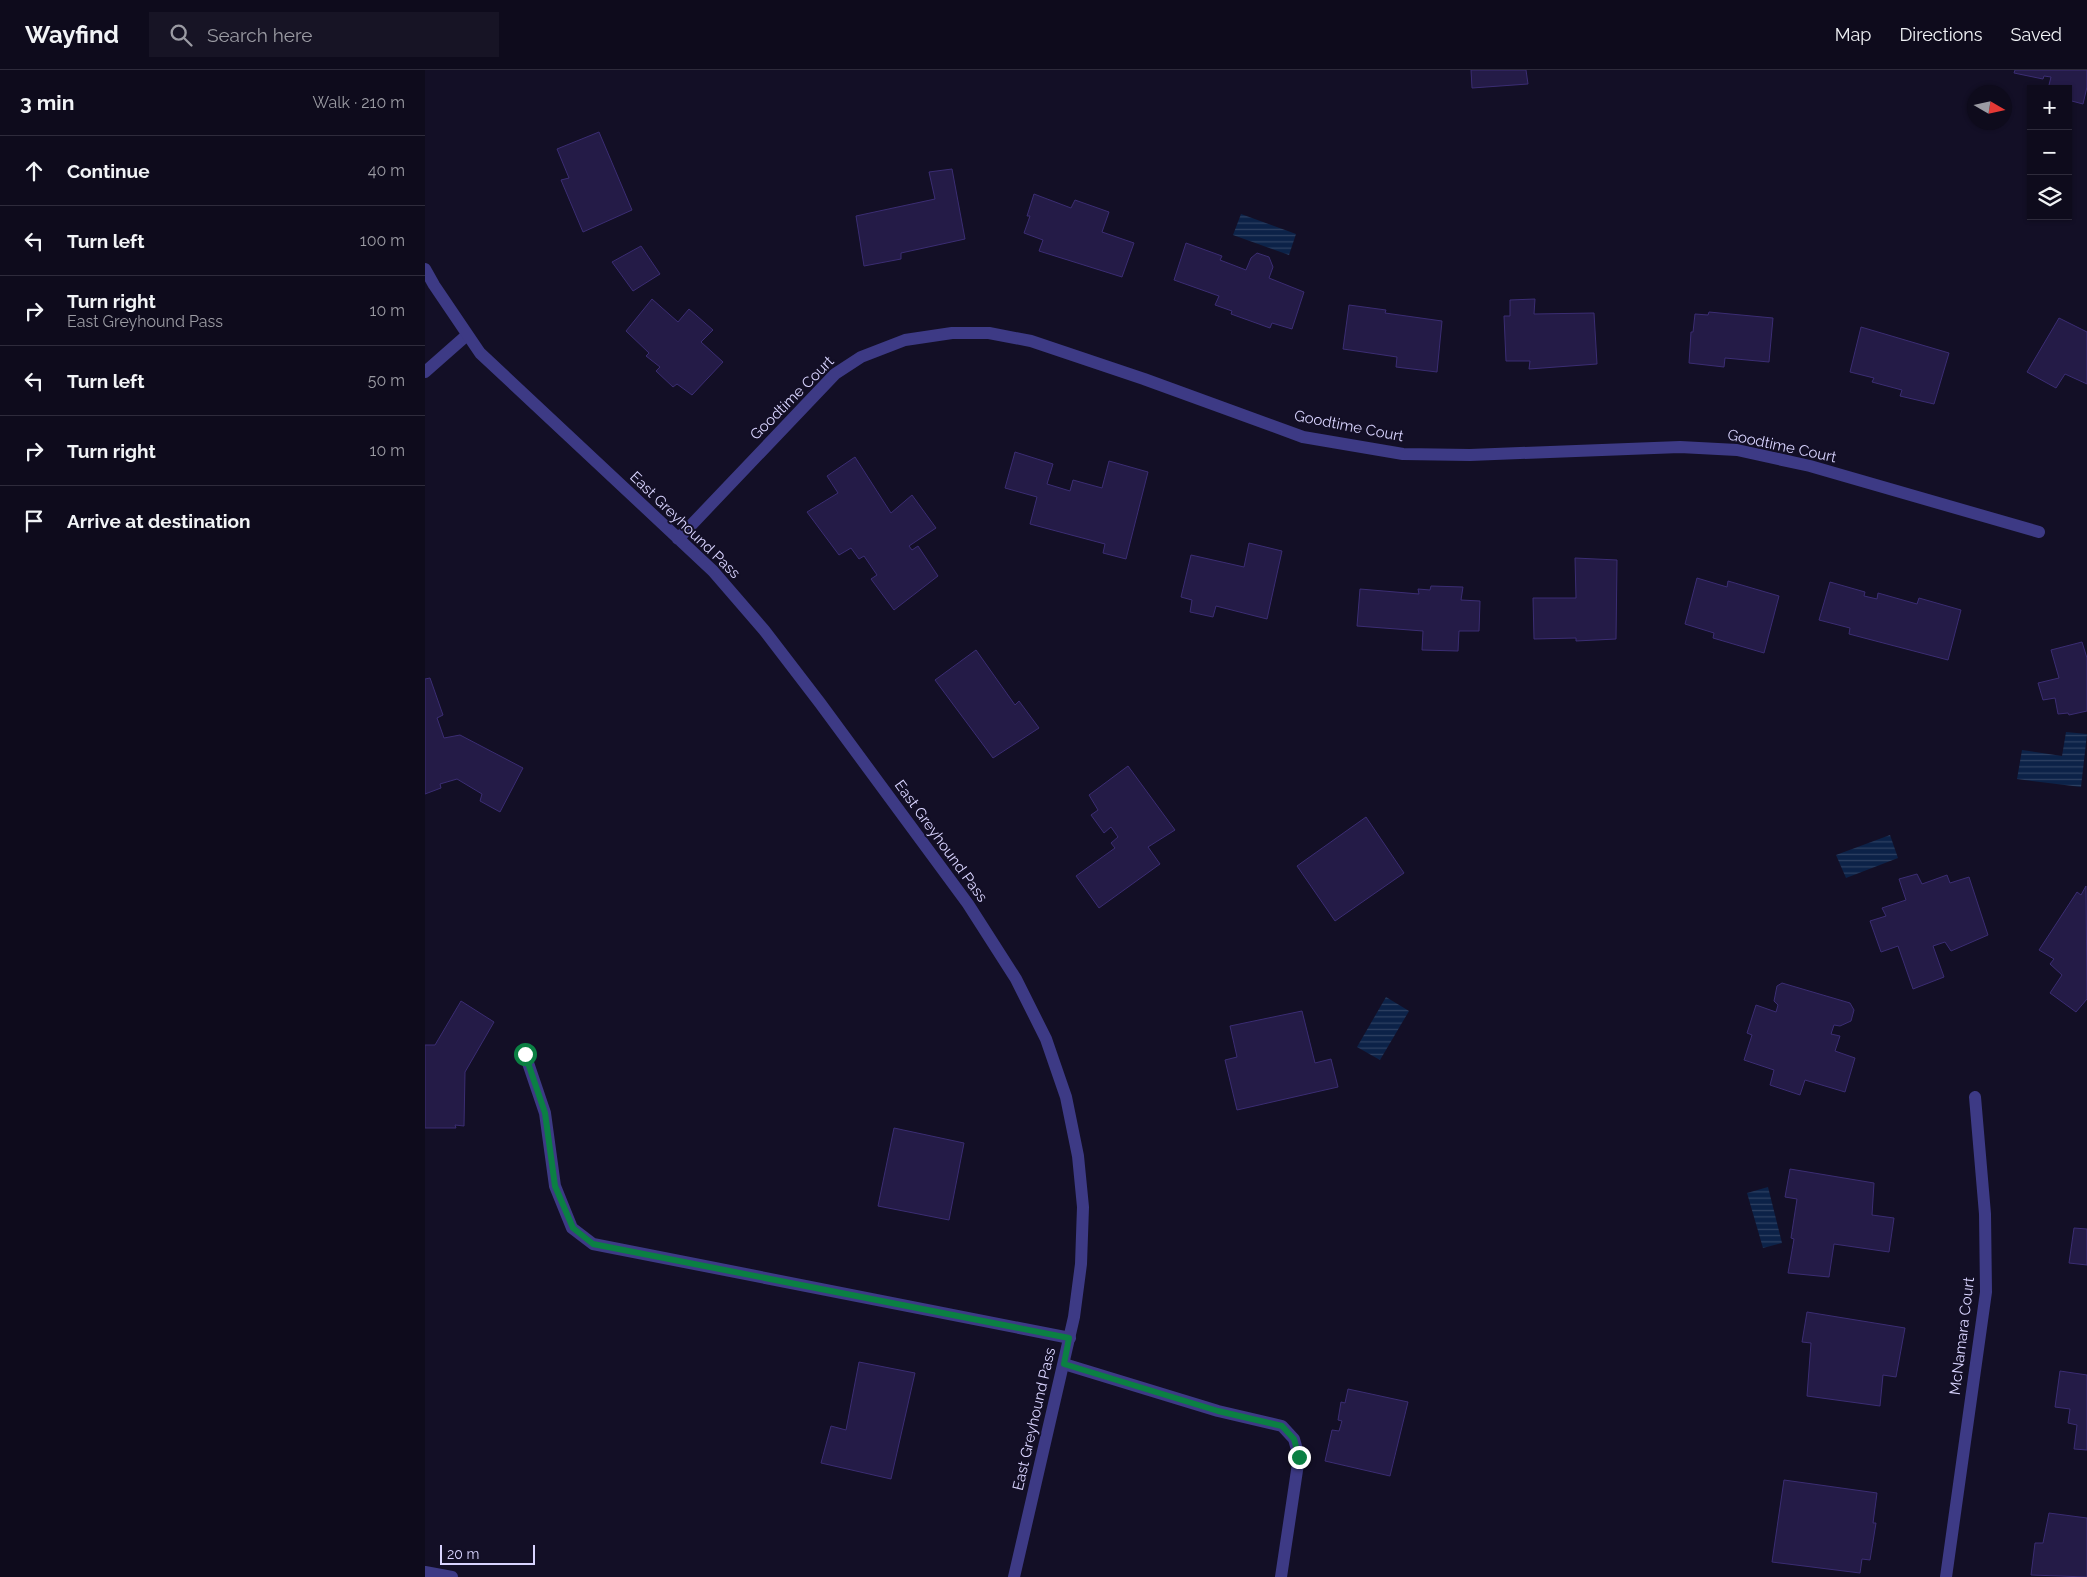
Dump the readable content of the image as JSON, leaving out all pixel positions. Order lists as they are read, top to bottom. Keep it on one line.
{"streets":{"street":["Goodtime Court","East Greyhound Pass","McNamara Court"]},"crossings":[["Goodtime Court","East Greyhound Pass"]],"scale_bar":"20 m","north":"right","page":{"header":"Wayfind","search":"Search here","nav":["Map","Directions","Saved"],"heading":["3 min","Walk · 210 m"],"map_buttons":["+","−"],"list":[["Continue","40 m"],["Turn left","100 m"],["Turn right","East Greyhound Pass","10 m"],["Turn left","50 m"],["Turn right","10 m"],"Arrive at destination"],"scale":"20 m"}}
